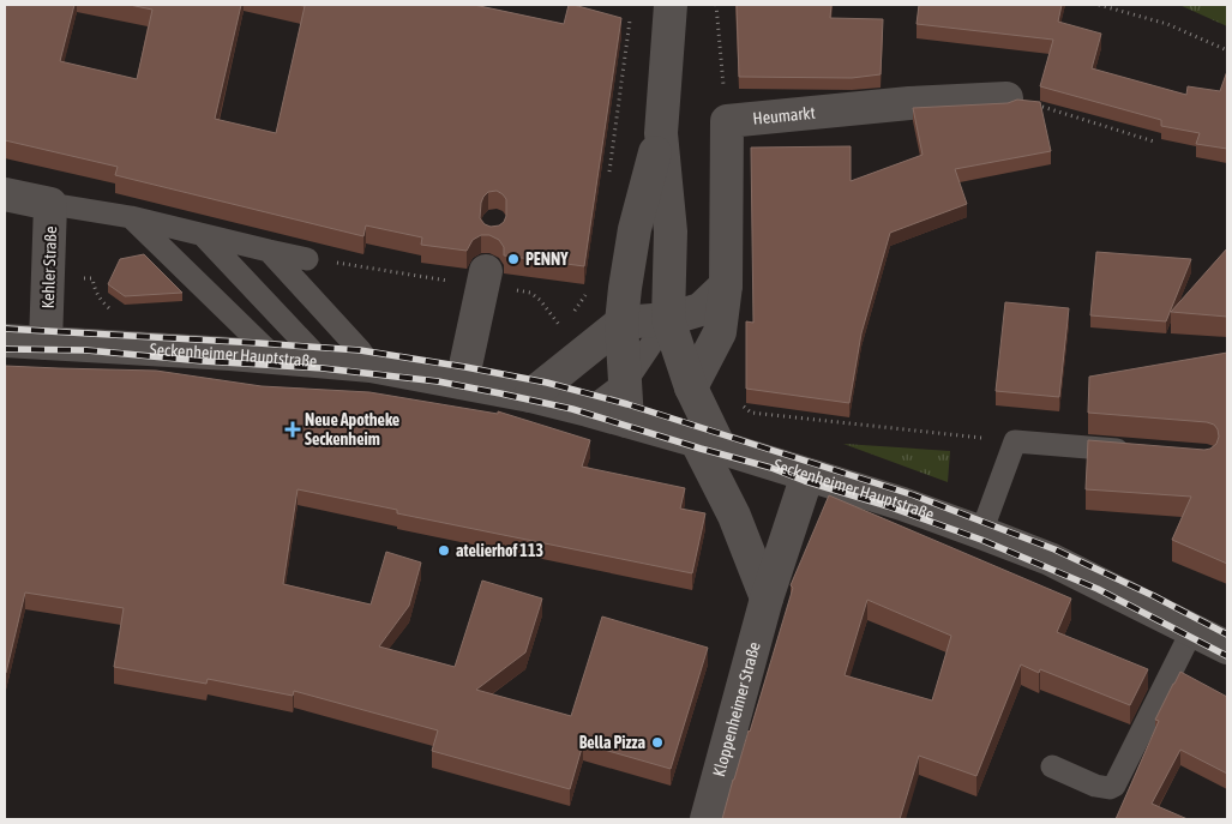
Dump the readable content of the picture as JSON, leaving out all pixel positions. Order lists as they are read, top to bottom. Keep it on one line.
{"streets":{"main road":["Heumarkt","Kehler Straße","Seckenheimer Hauptstraße","Kloppenheimer Straße"]},"crossings":[["Kehler Straße","Seckenheimer Hauptstraße"],["Seckenheimer Hauptstraße","Kloppenheimer Straße"]],"places":{"other":["PENNY","atelierhof 113","Bella Pizza"],"health":["Neue Apotheke Seckenheim"]}}
